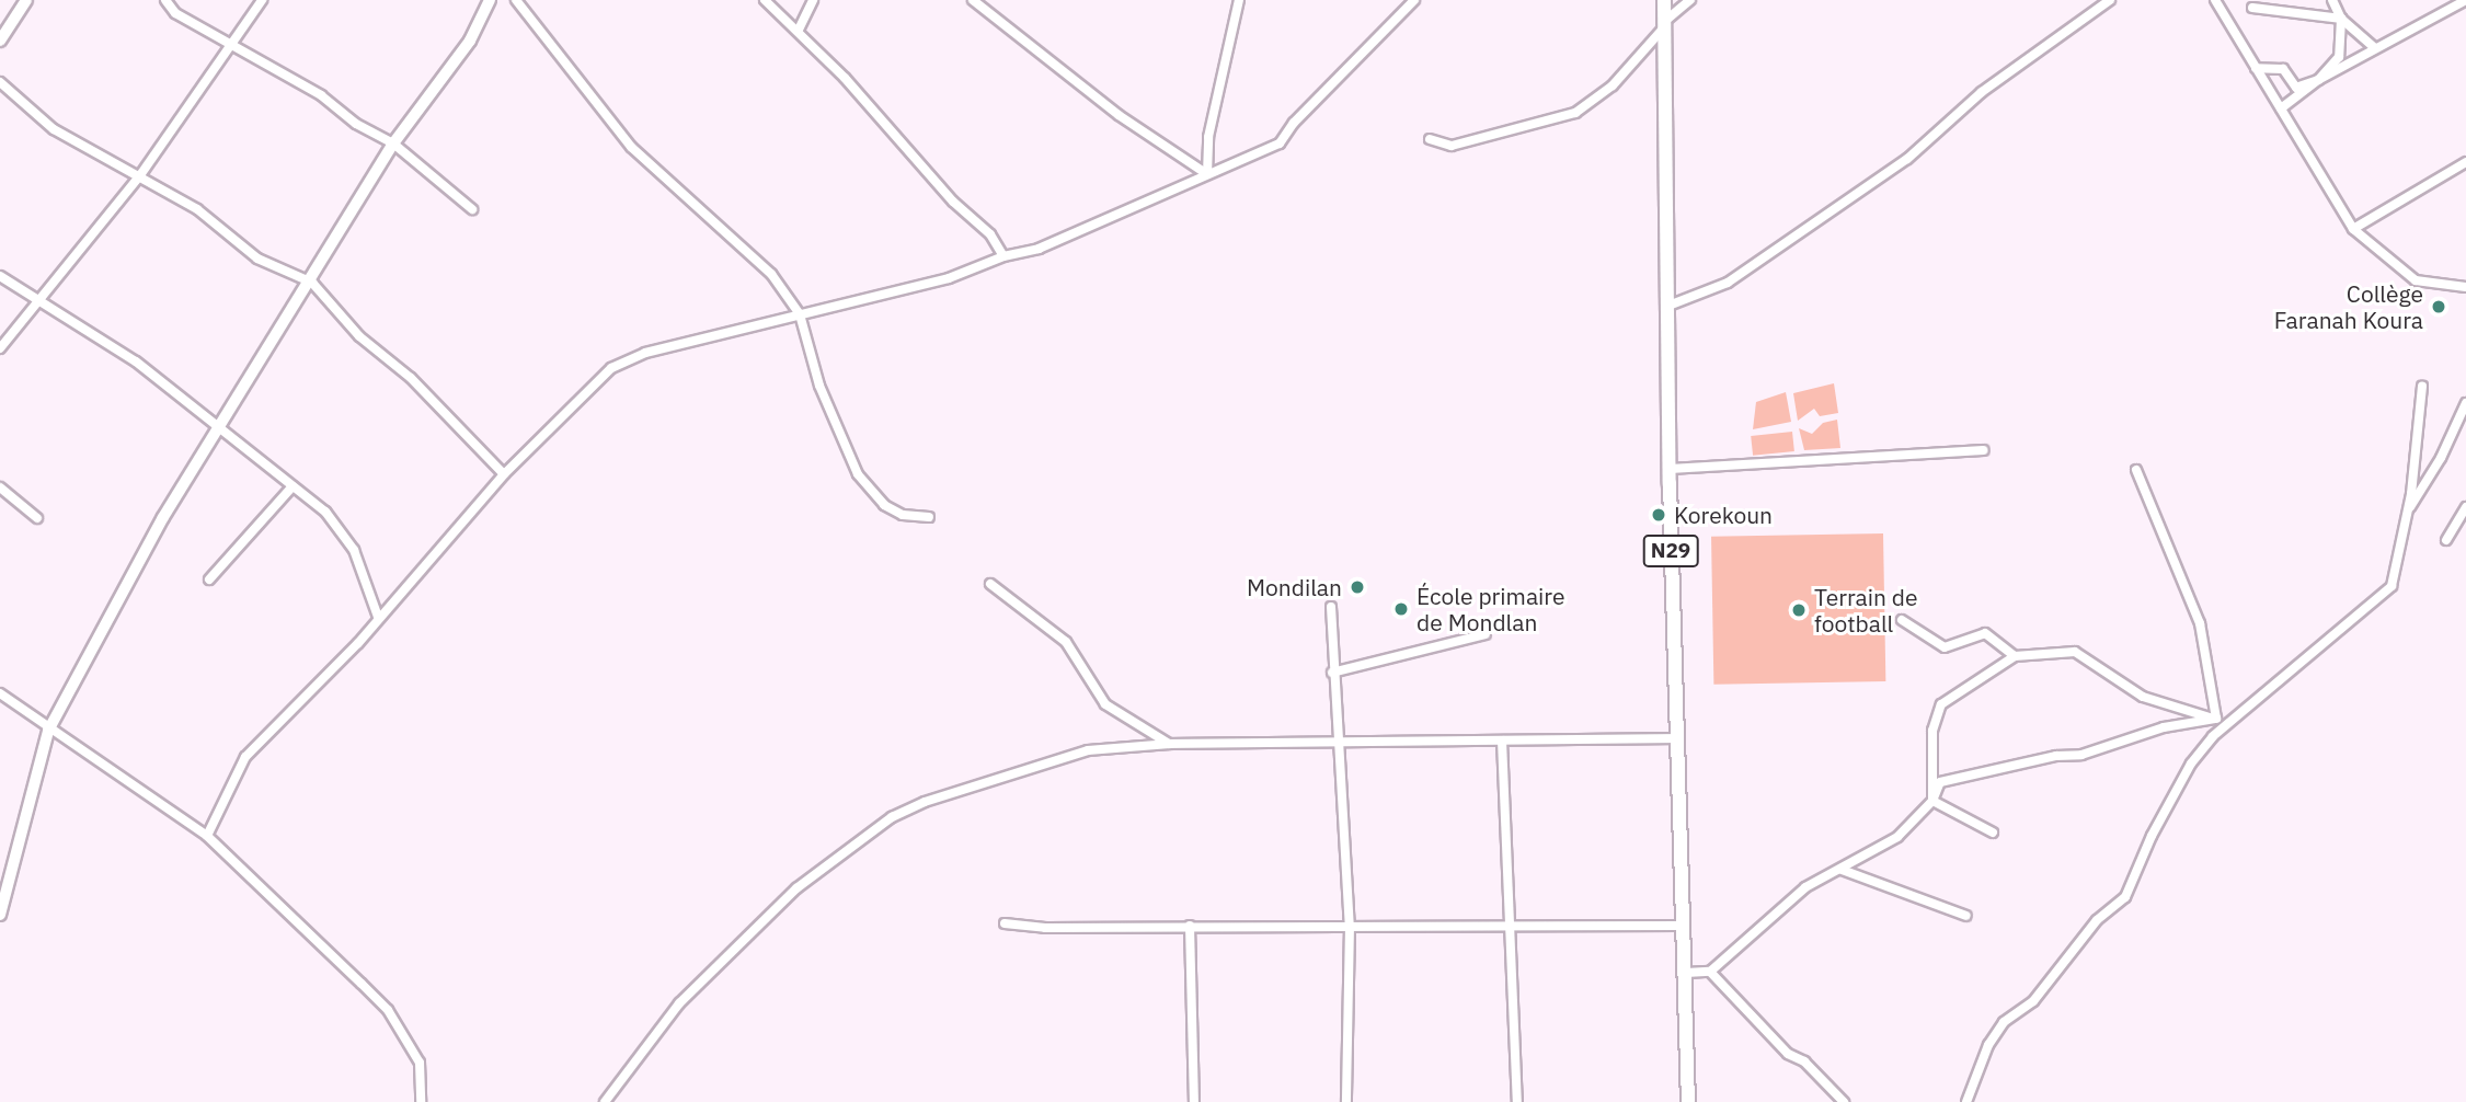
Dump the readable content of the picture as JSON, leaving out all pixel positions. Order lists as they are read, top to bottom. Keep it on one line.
{"streets":{"main road":["N29"]},"places":["Collège Faranah Koura","Korekoun","Mondilan","École primaire de Mondlan","Terrain de football"]}
